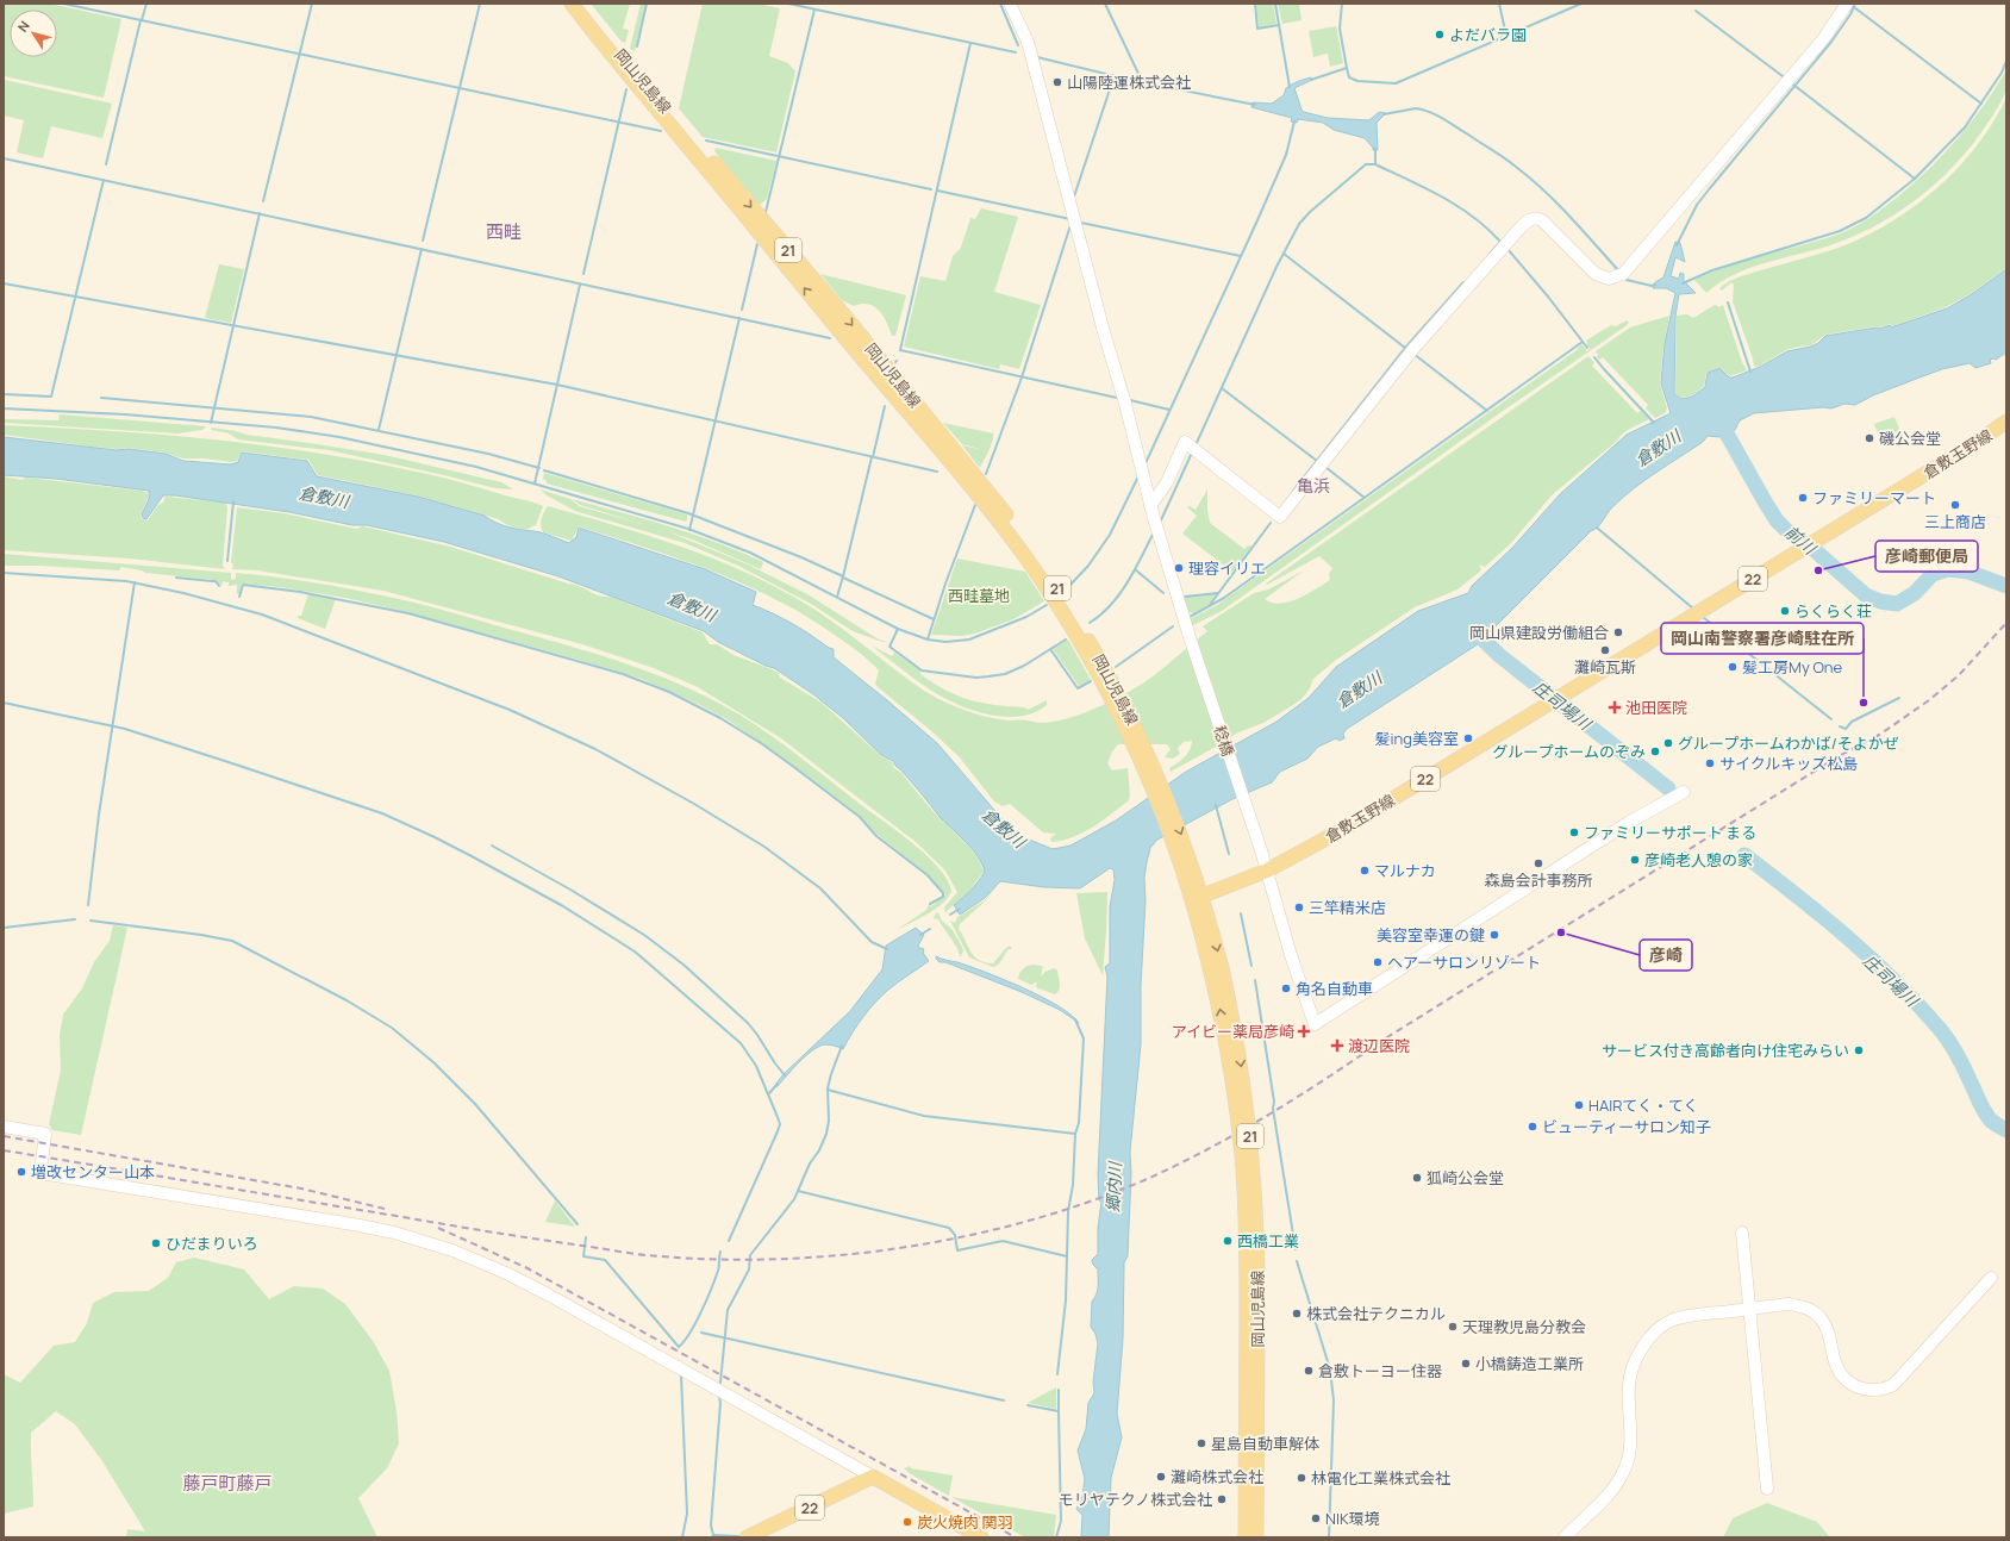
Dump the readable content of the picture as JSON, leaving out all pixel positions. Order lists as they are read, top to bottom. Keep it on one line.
{"streets":{"main road":["岡山児島線","21","倉敷玉野線","22"],"street":["稔橋"]},"crossings":[["岡山児島線","倉敷玉野線"],["倉敷玉野線","稔橋"]],"districts":["西畦","亀浜","藤戸町藤戸"],"water":["倉敷川","前川","庄司場川","郷内川"],"parks":["西畦墓地"],"places":{"other":["よだバラ園","山陽陸運株式会社","磯公会堂","ファミリーマート","三上商店","理容イリエ","彦崎郵便局","らくらく荘","岡山県建設労働組合","灘崎瓦斯","髪工房My One","岡山南警察署彦崎駐在所","髪ing美容室","グループホームわかば/そよかぜ","グループホームのぞみ","サイクルキッズ松島","ファミリーサポート まる","彦崎老人憩の家","森島会計事務所","マルナカ","三竿精米店","彦崎","美容室幸運の鍵","ヘアーサロンリゾート","角名自動車","サービス付き高齢者向け住宅みらい","HAIRてく・てく","ビューティーサロン知子","増改センター山本","狐崎公会堂","西橋工業","ひだまりいろ","株式会社テクニカル","天理教児島分教会","小橋鋳造工業所","倉敷トーヨー住器","星島自動車解体","灘崎株式会社","林電化工業株式会社","モリヤテクノ株式会社","NIK環境","炭火焼肉 関羽"],"health":["池田医院","アイビー薬局彦崎","渡辺医院"]},"north":"top left"}
